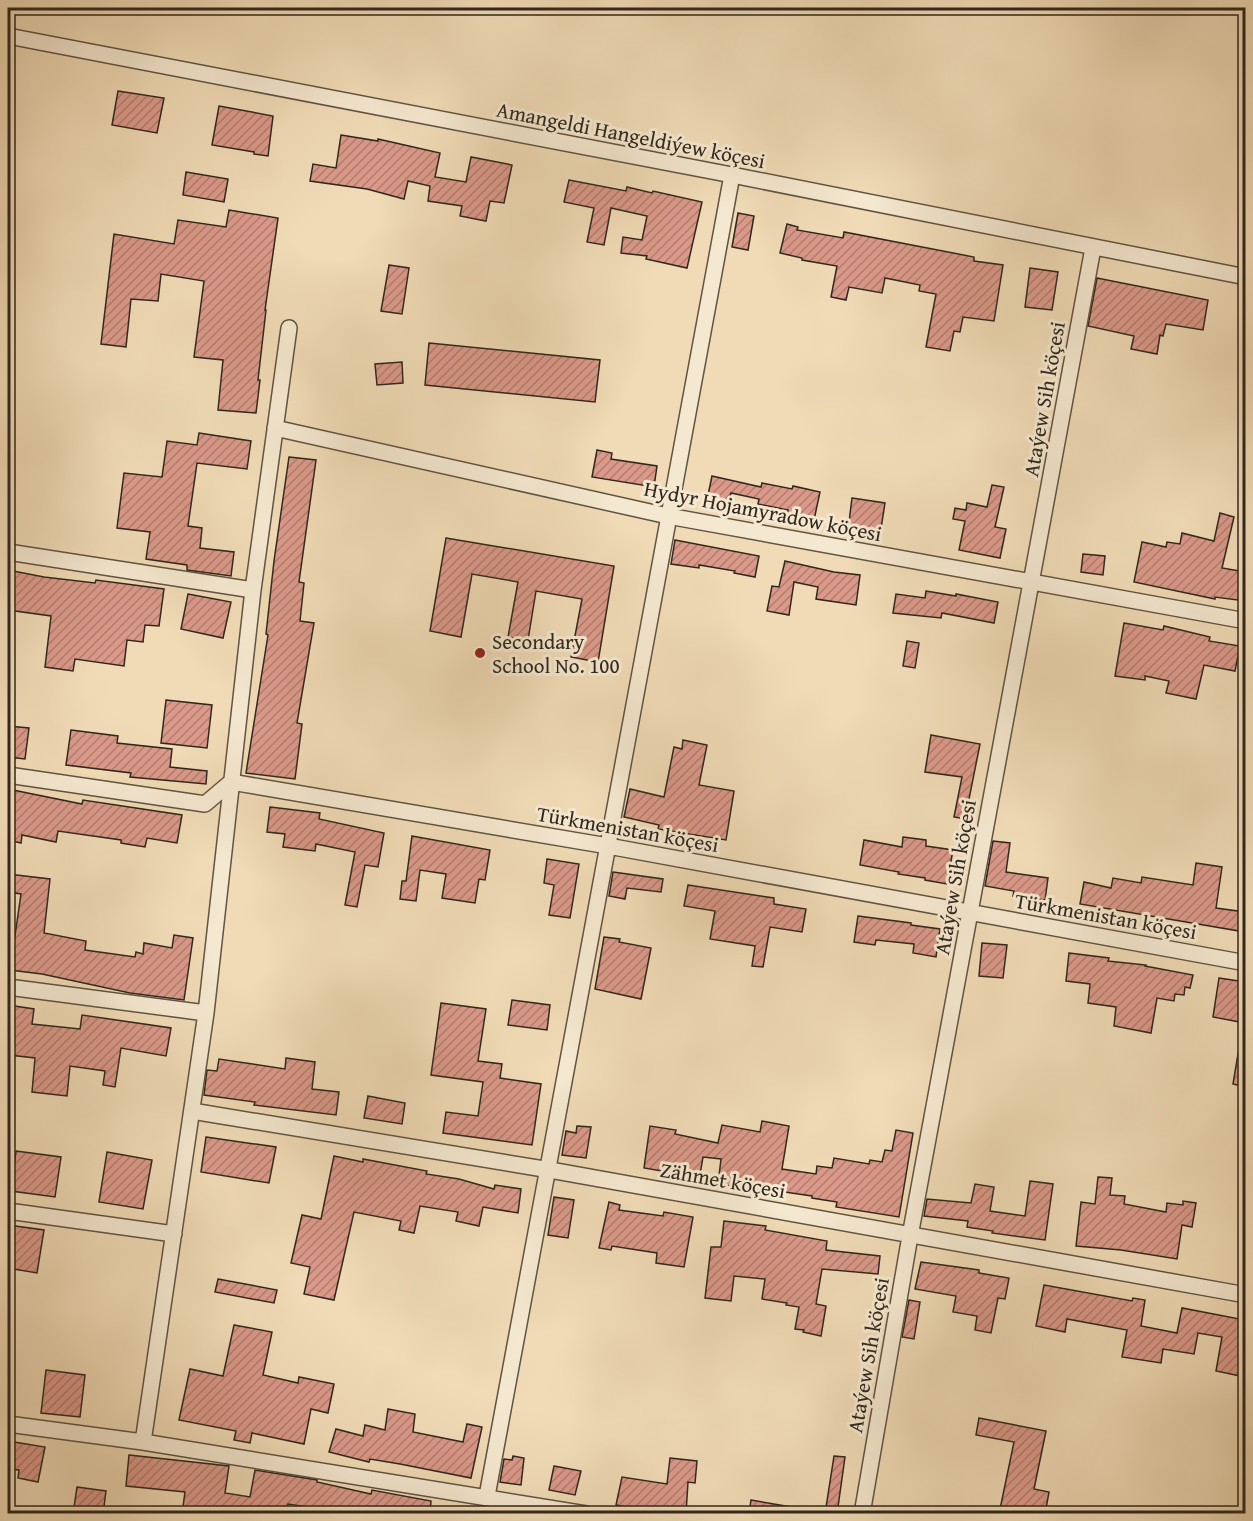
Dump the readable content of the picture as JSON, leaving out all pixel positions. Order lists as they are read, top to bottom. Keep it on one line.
{"streets":{"street":["Amangeldi Hangeldiýew köçesi","Ataýew Sih köçesi","Hydyr Hojamyradow köçesi","Türkmenistan köçesi","Zähmet köçesi"]},"crossings":[["Amangeldi Hangeldiýew köçesi","Ataýew Sih köçesi"],["Ataýew Sih köçesi","Hydyr Hojamyradow köçesi"],["Ataýew Sih köçesi","Türkmenistan köçesi"],["Ataýew Sih köçesi","Zähmet köçesi"]],"places":["Secondary School No. 100"]}
